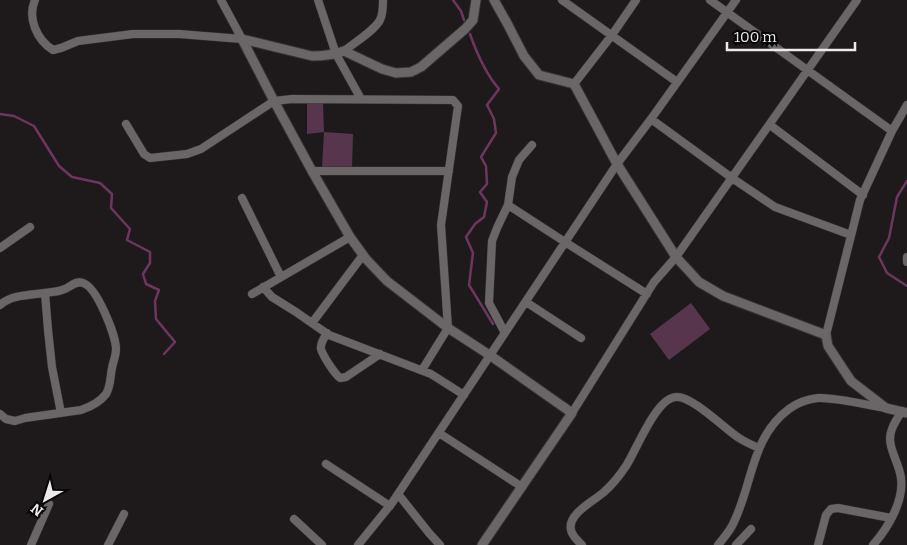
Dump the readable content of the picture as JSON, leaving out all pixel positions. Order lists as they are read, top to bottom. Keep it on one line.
{"scale_bar":"100 m","north":"bottom left"}
